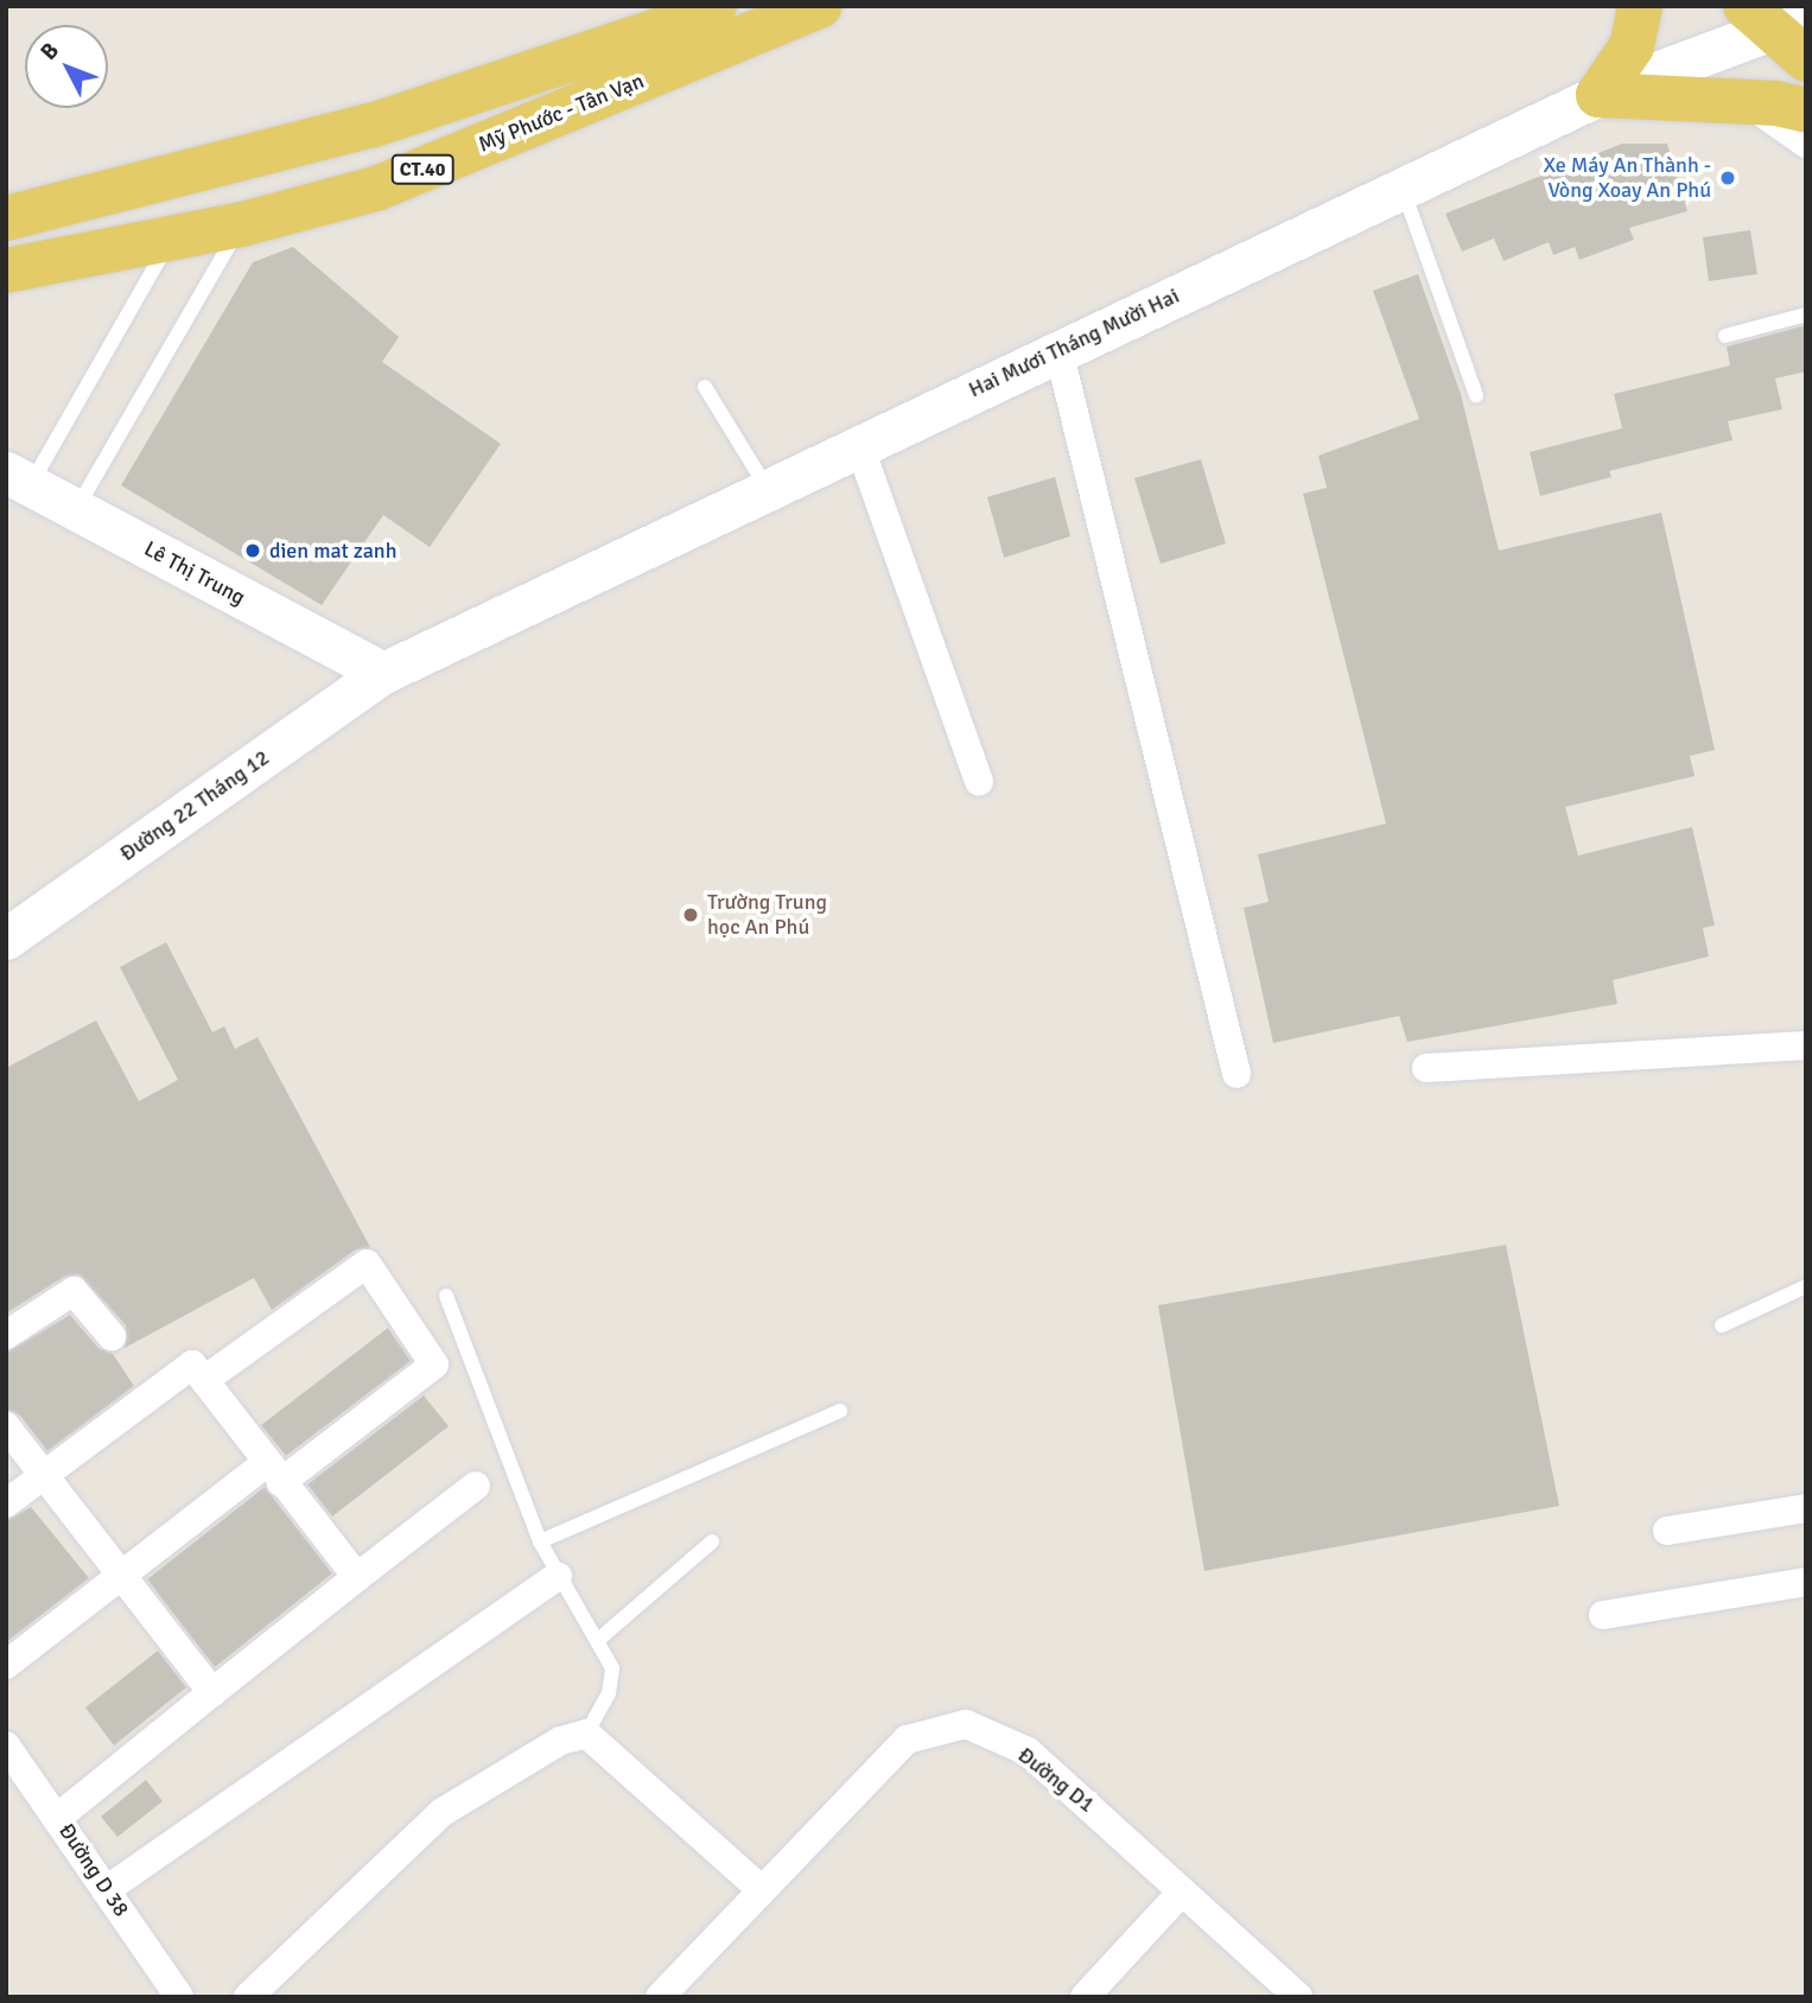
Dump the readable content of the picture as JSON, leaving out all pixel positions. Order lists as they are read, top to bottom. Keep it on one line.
{"streets":{"main road":["Mỹ Phước - Tân Vạn","CT.40","Hai Mươi Tháng Mười Hai","Lê Thị Trung","Đường 22 Tháng 12"],"street":["Đường D1","Đường D 38"]},"crossings":[["Hai Mươi Tháng Mười Hai","Lê Thị Trung"],["Hai Mươi Tháng Mười Hai","Đường 22 Tháng 12"],["Lê Thị Trung","Đường 22 Tháng 12"]],"places":["Xe Máy An Thành - Vòng Xoay An Phú","dien mat zanh","Trường Trung học An Phú"],"north":"top left"}
